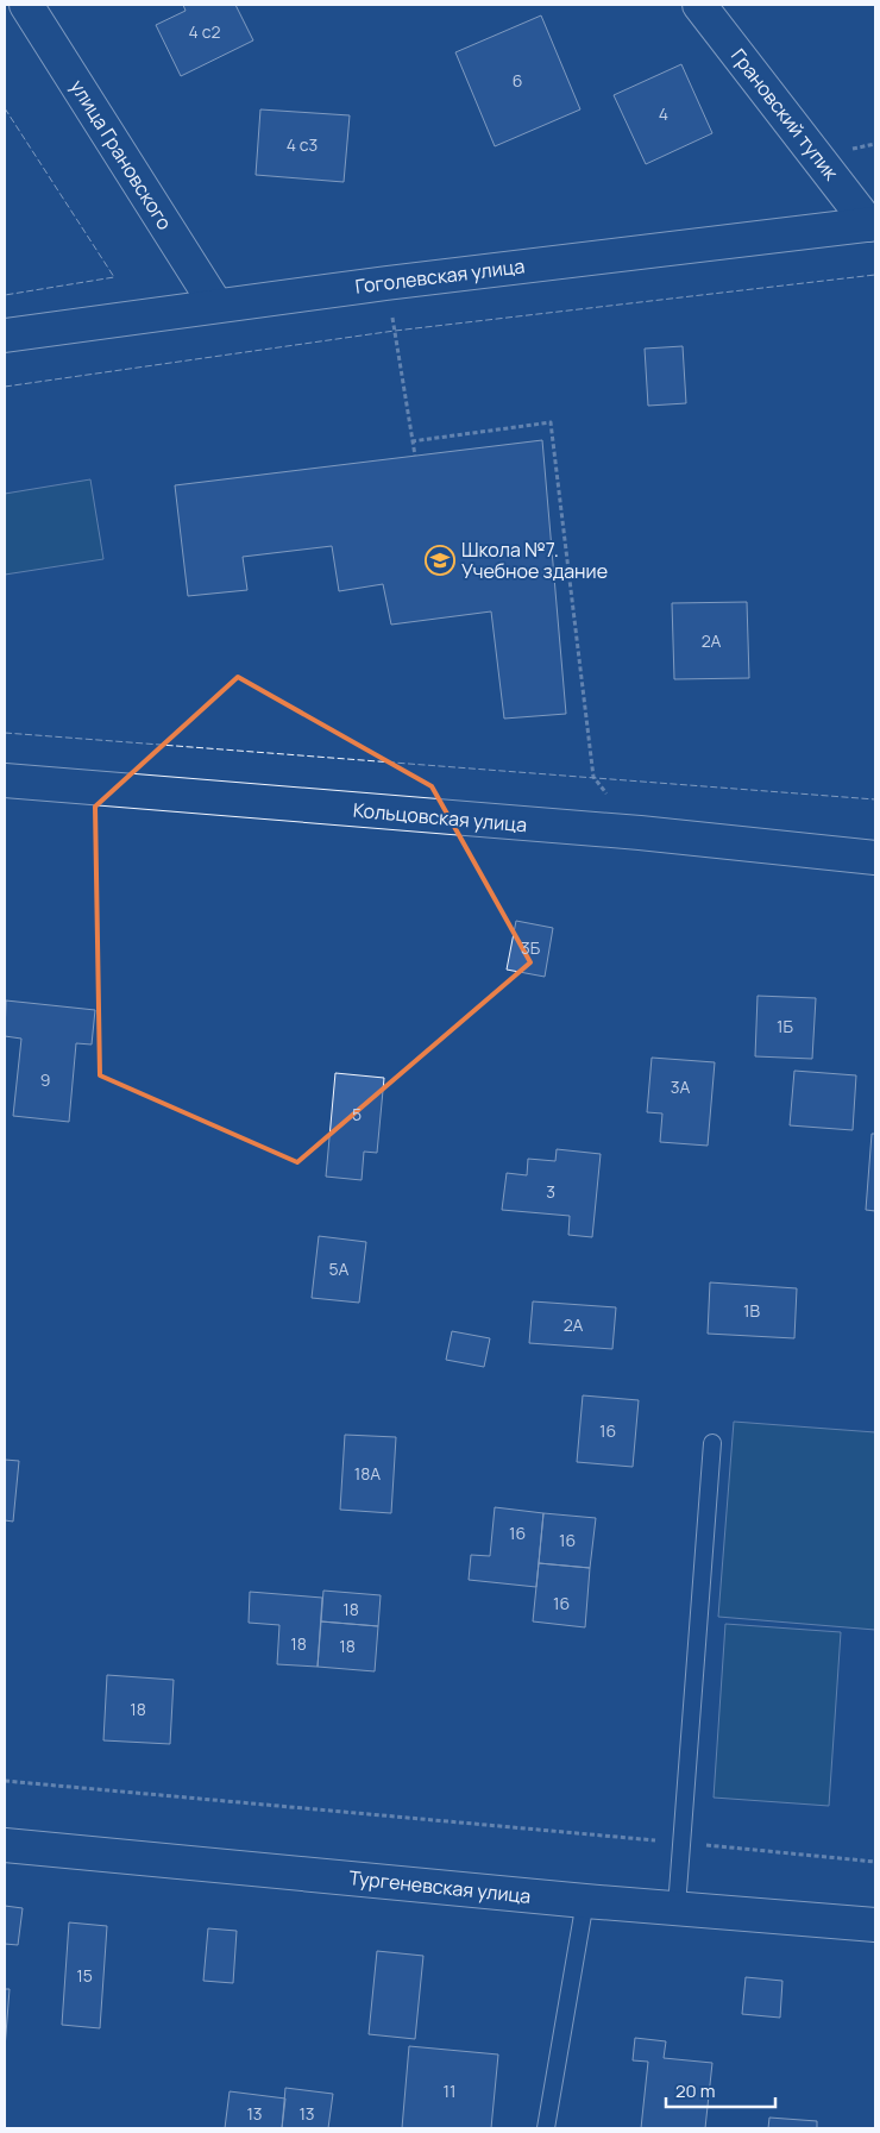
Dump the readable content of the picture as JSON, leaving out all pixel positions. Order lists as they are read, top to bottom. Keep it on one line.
{"streets":{"street":["Грановский тупик","улица Грановского","Гоголевская улица","Кольцовская улица","Тургеневская улица"]},"crossings":[["Грановский тупик","Гоголевская улица"],["улица Грановского","Гоголевская улица"]],"places":{"school or university":["Школа №7. Учебное здание"]},"house_numbers":["4 с2","6","4","4 с3","2А","3Б","1Б","9","3А","5","3","5А","1В","2А","16","18А","16","16","16","18","18","18","18","15","11","13","13"],"scale_bar":"20 m"}
